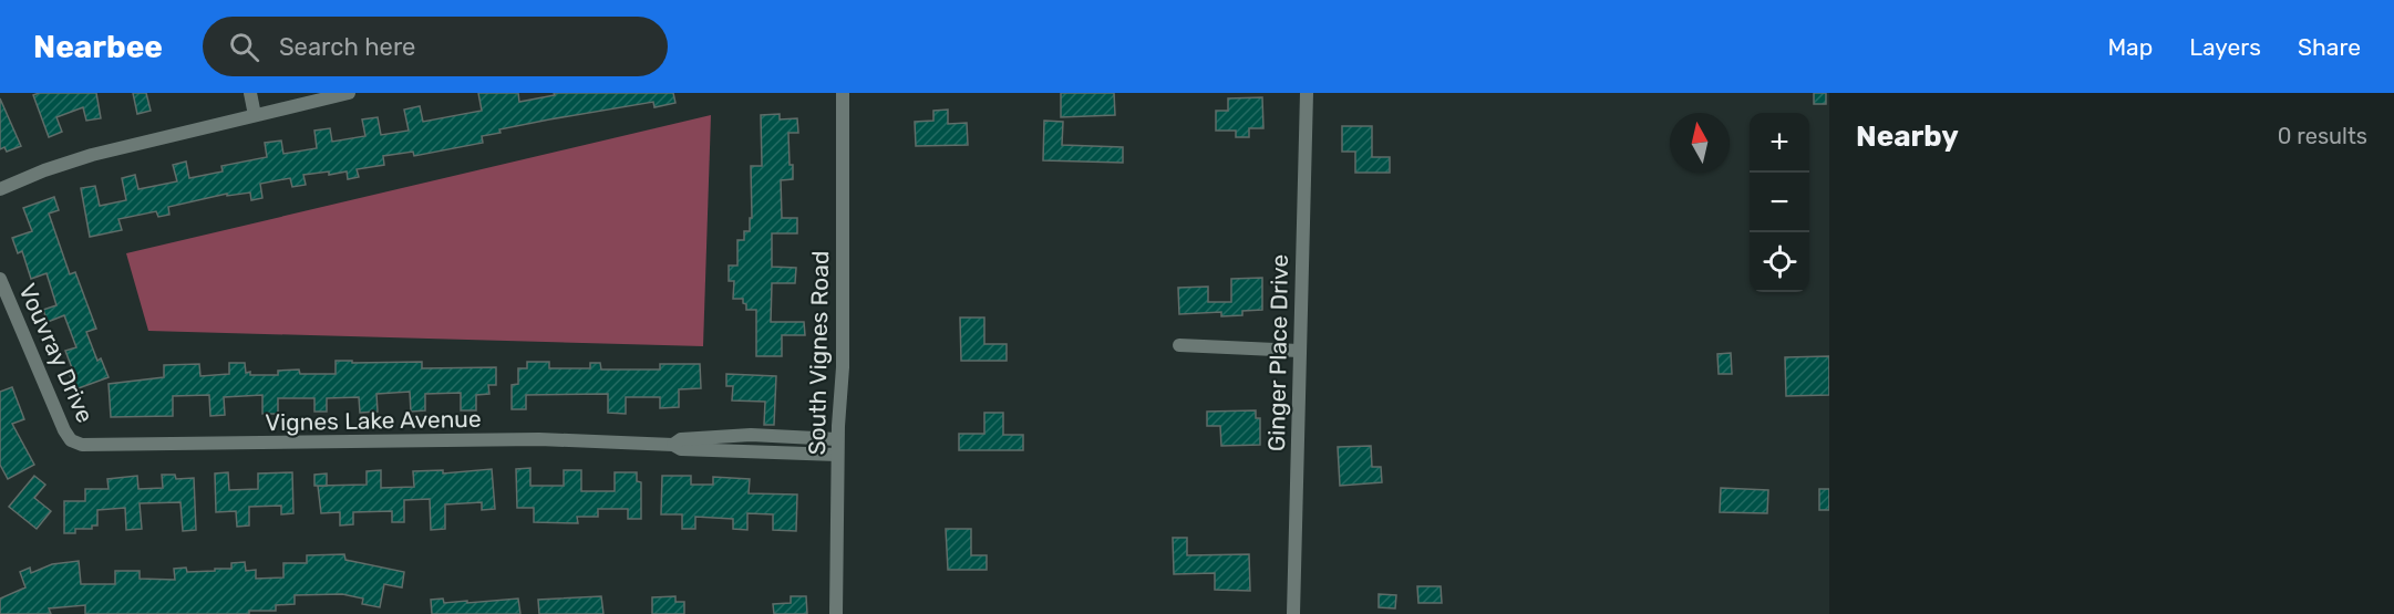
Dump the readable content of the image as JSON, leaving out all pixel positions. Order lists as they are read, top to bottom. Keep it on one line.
{"streets":{"street":["Vouvray Drive","South Vignes Road","Ginger Place Drive","Vignes Lake Avenue"]},"crossings":[["Vouvray Drive","Vignes Lake Avenue"],["South Vignes Road","Vignes Lake Avenue"]],"north":"top","page":{"header":"Nearbee","search":"Search here","nav":["Map","Layers","Share"],"heading":["Nearby","0 results"],"map_buttons":["+","−"]}}
